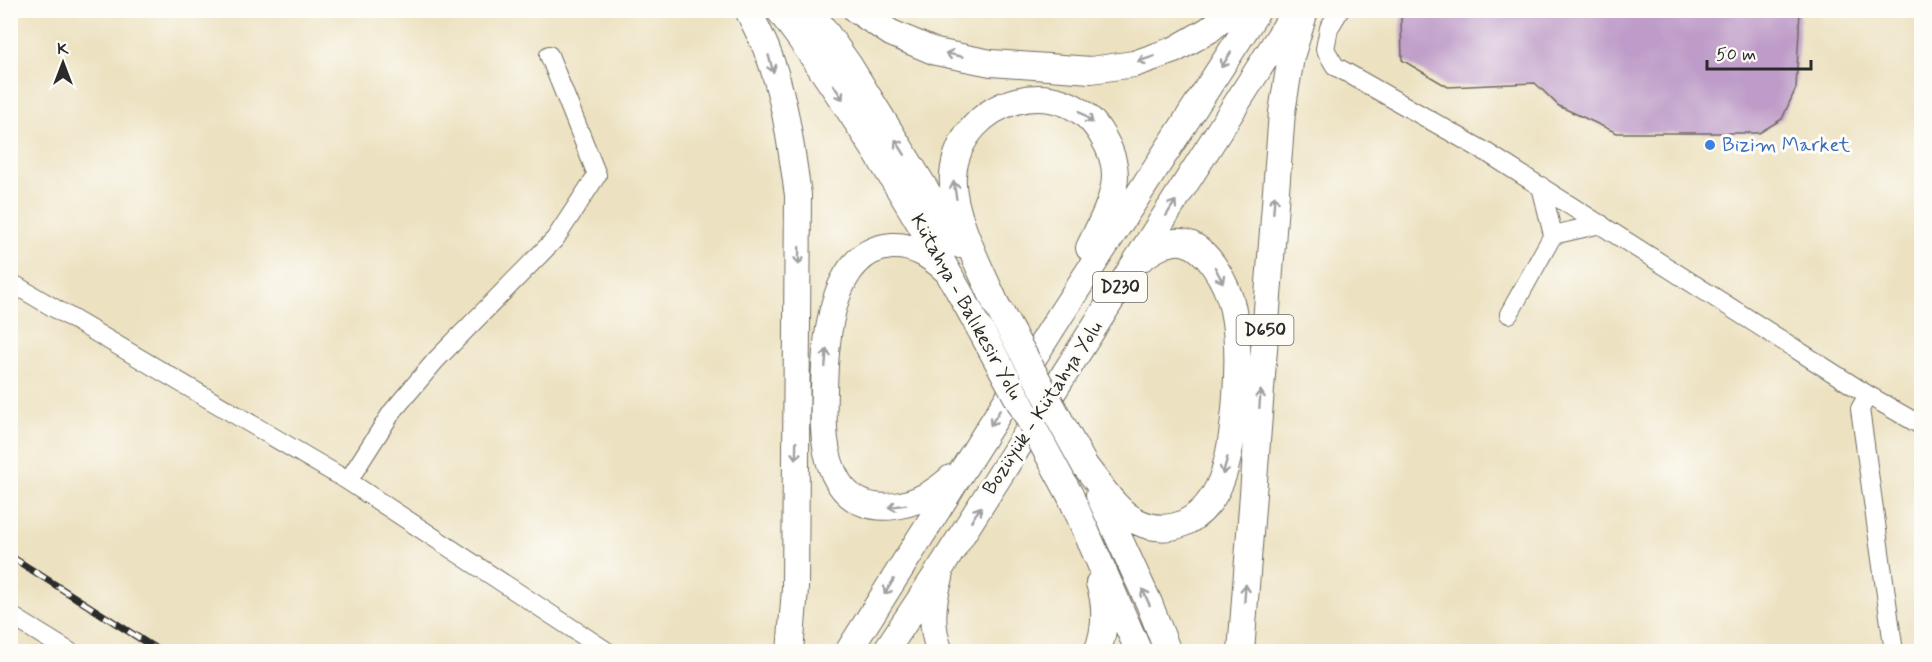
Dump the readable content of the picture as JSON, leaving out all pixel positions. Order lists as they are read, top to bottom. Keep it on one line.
{"streets":{"highway":["D230","Kütahya - Balıkesir Yolu","D650","Bozüyük - Kütahya Yolu"]},"crossings":[["D230","Bozüyük - Kütahya Yolu"]],"places":["Bizim Market"],"scale_bar":"50 m","north":"top"}
